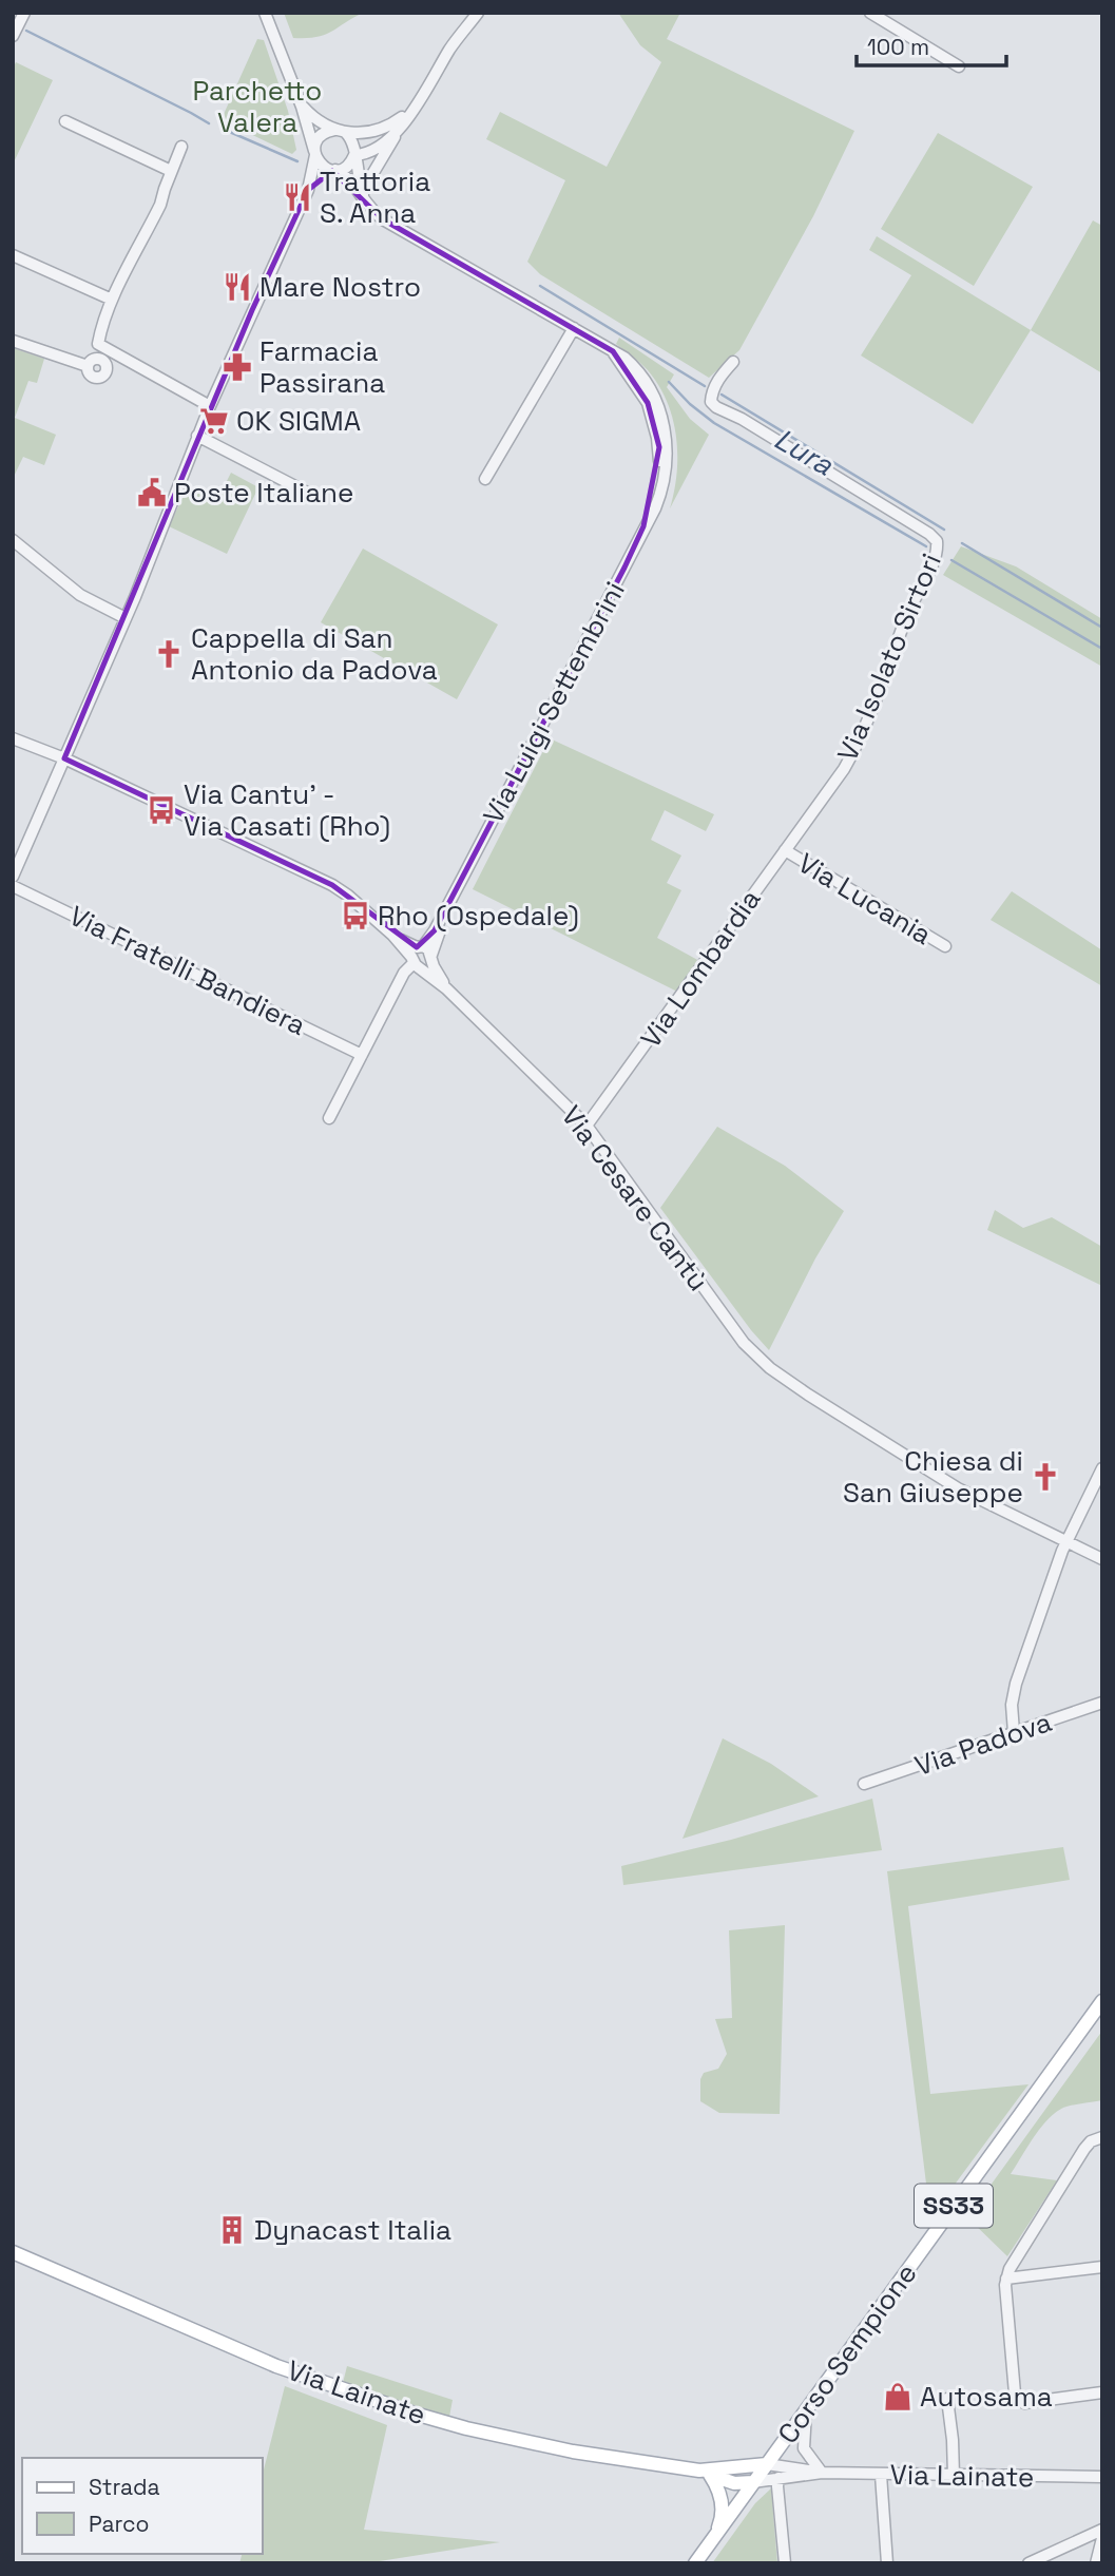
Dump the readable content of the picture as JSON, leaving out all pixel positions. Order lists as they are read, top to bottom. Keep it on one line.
{"streets":{"main road":["SS33","Corso Sempione","Via Lainate"],"street":["Via Isolato Sirtori","Via Luigi Settembrini","Via Lucania","Via Lombardia","Via Fratelli Bandiera","Via Cesare Cantù","Via Padova"]},"crossings":[["Via Isolato Sirtori","Via Lombardia"],["Via Luigi Settembrini","Via Fratelli Bandiera"],["Via Luigi Settembrini","Via Cesare Cantù"],["Via Lucania","Via Lombardia"],["Via Lombardia","Via Cesare Cantù"],["Corso Sempione","Via Lainate"]],"water":["Lura"],"parks":["Parchetto Valera"],"places":{"restaurant":["Trattoria S. Anna","Mare Nostro"],"pharmacy":["Farmacia Passirana"],"supermarket":["OK SIGMA"],"public building":["Poste Italiane"],"church":["Cappella di San Antonio da Padova","Chiesa di San Giuseppe"],"bus stop":["Via Cantu' - Via Casati (Rho)","Rho (Ospedale)"],"building":["Dynacast Italia"],"shop":["Autosama"]},"legend":["Strada","Parco"],"scale_bar":"100 m"}
